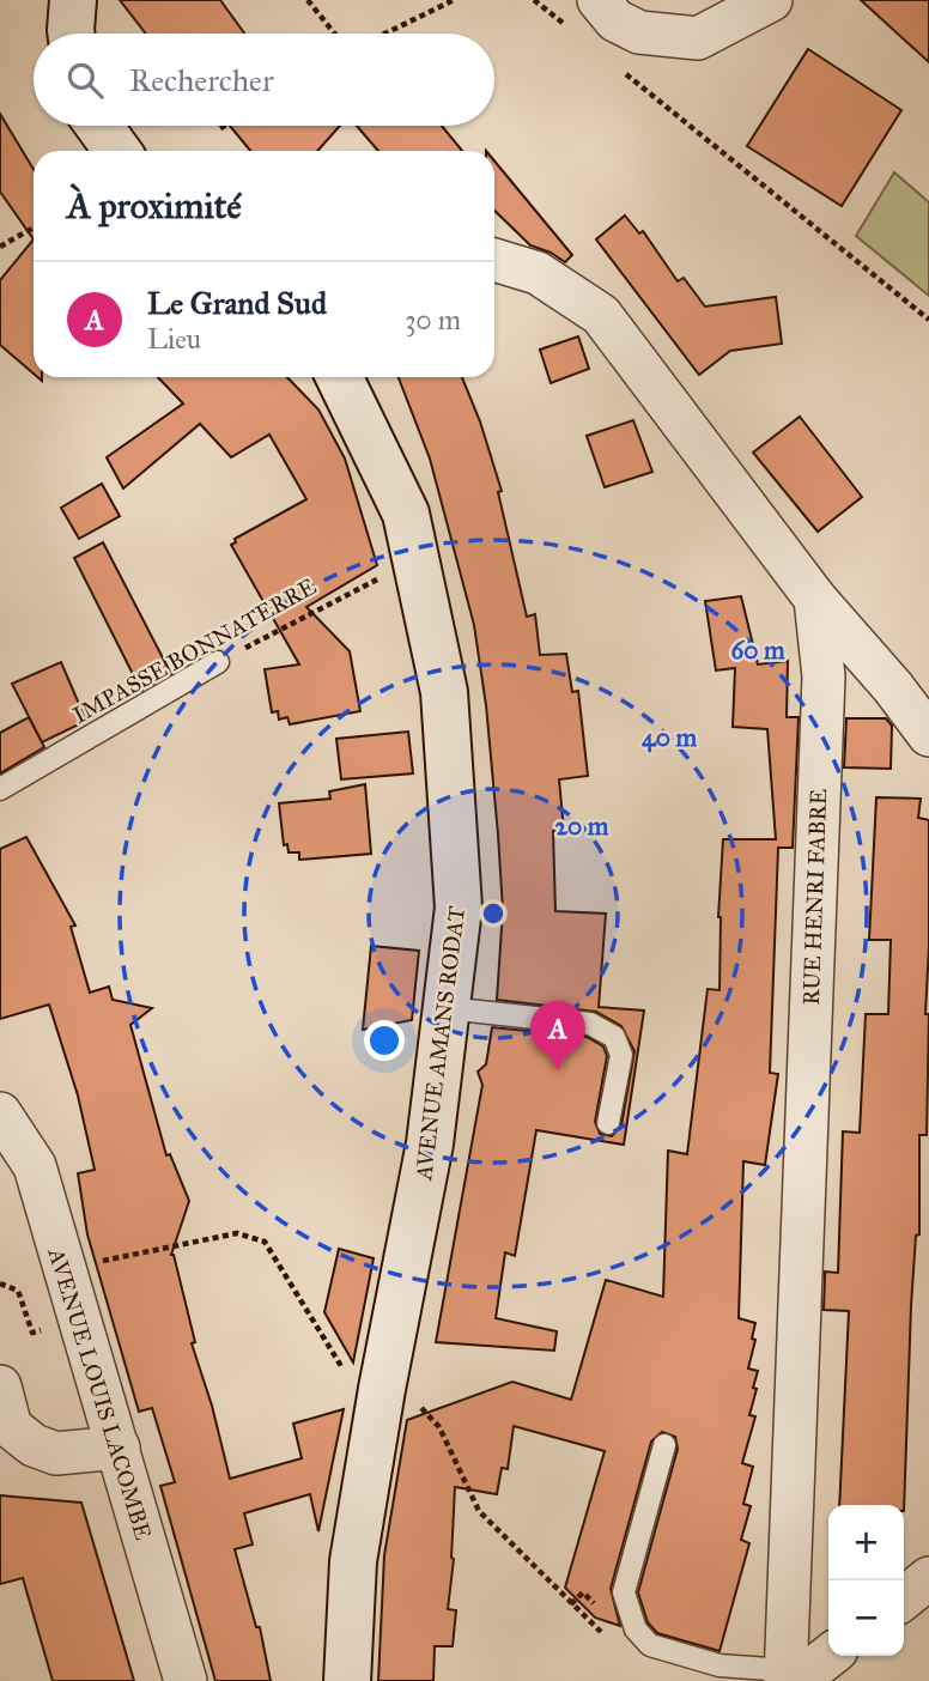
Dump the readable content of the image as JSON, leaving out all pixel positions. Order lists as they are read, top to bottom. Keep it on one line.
{"streets":{"main road":["AVENUE AMANS RODAT"],"street":["RUE HENRI FABRE","AVENUE LOUIS LACOMBE"],"lane":["IMPASSE BONNATERRE"]},"crossings":[["IMPASSE BONNATERRE","AVENUE AMANS RODAT"]],"page":{"search":"Rechercher","heading":"À proximité","list":[{"mark":"A","name":"Le Grand Sud","note":"Lieu","value":"30 m"}],"pins":"A","map_buttons":["+","−"]},"rings":["60 m","40 m","20 m"]}
